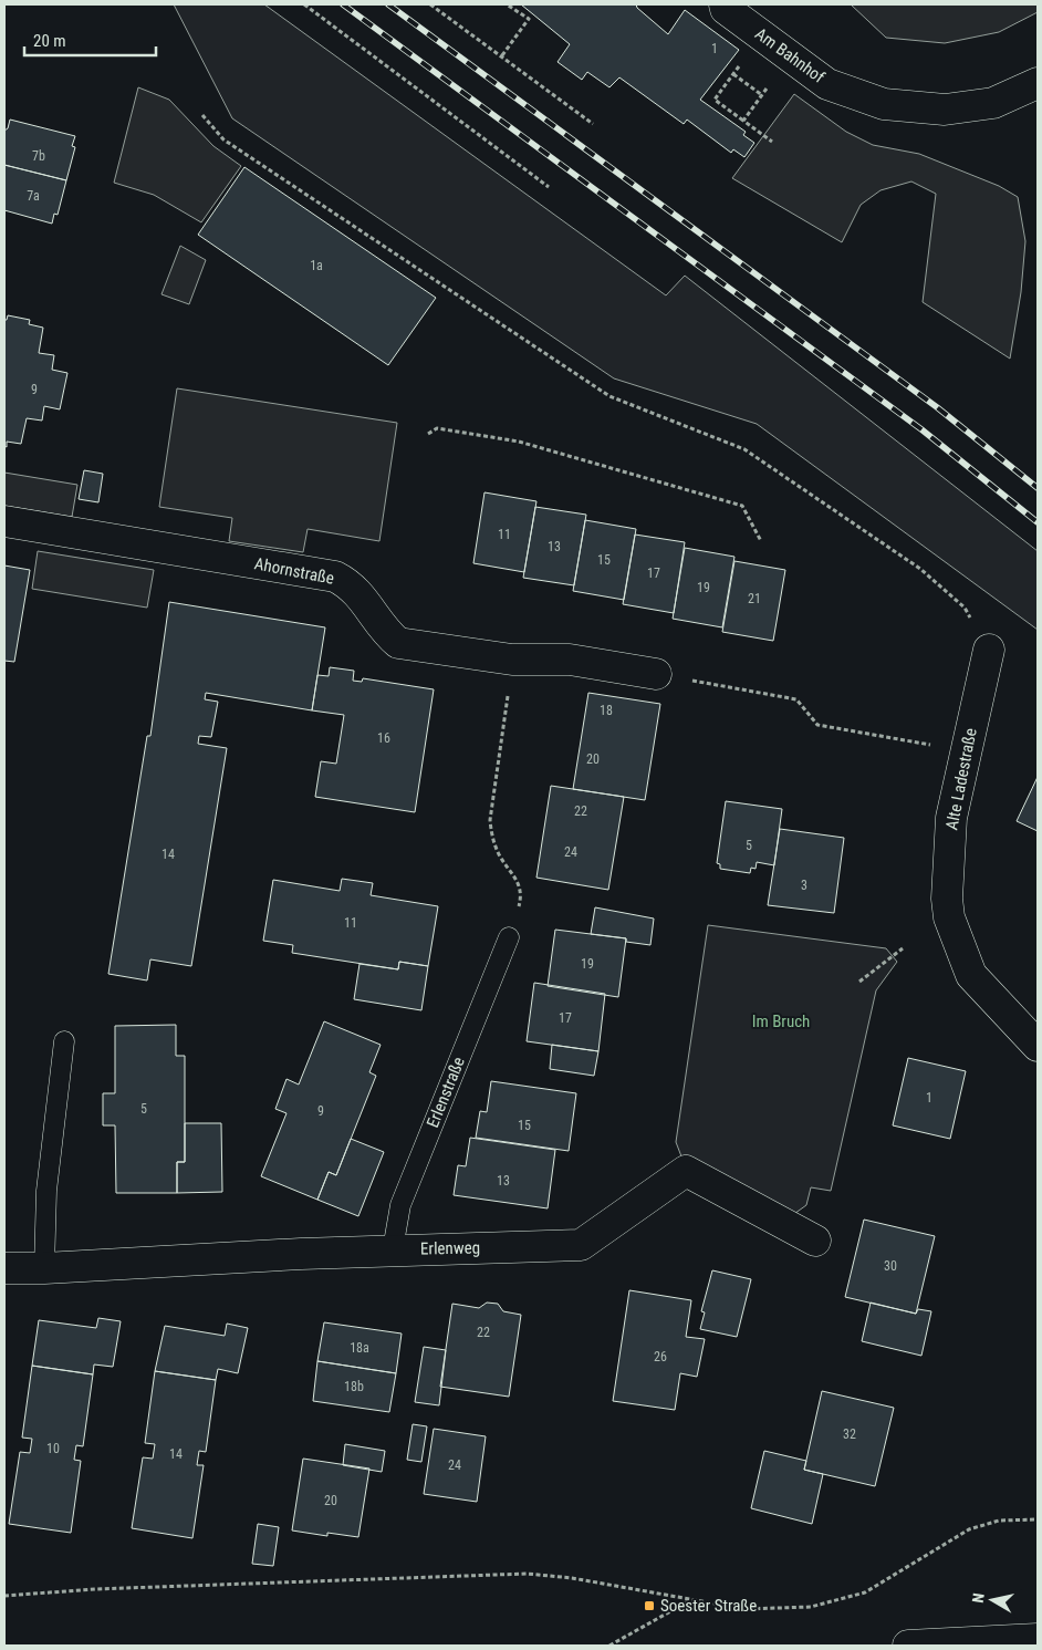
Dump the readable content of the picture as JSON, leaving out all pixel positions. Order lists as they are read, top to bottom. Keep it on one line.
{"streets":{"street":["Am Bahnhof","Ahornstraße","Alte Ladestraße","Erlenweg"],"lane":["Erlenstraße"]},"crossings":[["Erlenstraße","Erlenweg"]],"parks":["Im Bruch"],"places":{"transit":["Soester Straße"]},"house_numbers":["1","7b","7a","1a","9","11","13","15","17","19","21","18","16","20","22","5","24","14","3","11","19","17","1","5","9","15","13","30","22","18a","26","18b","32","10","14","24","20"],"scale_bar":"20 m","north":"left"}
